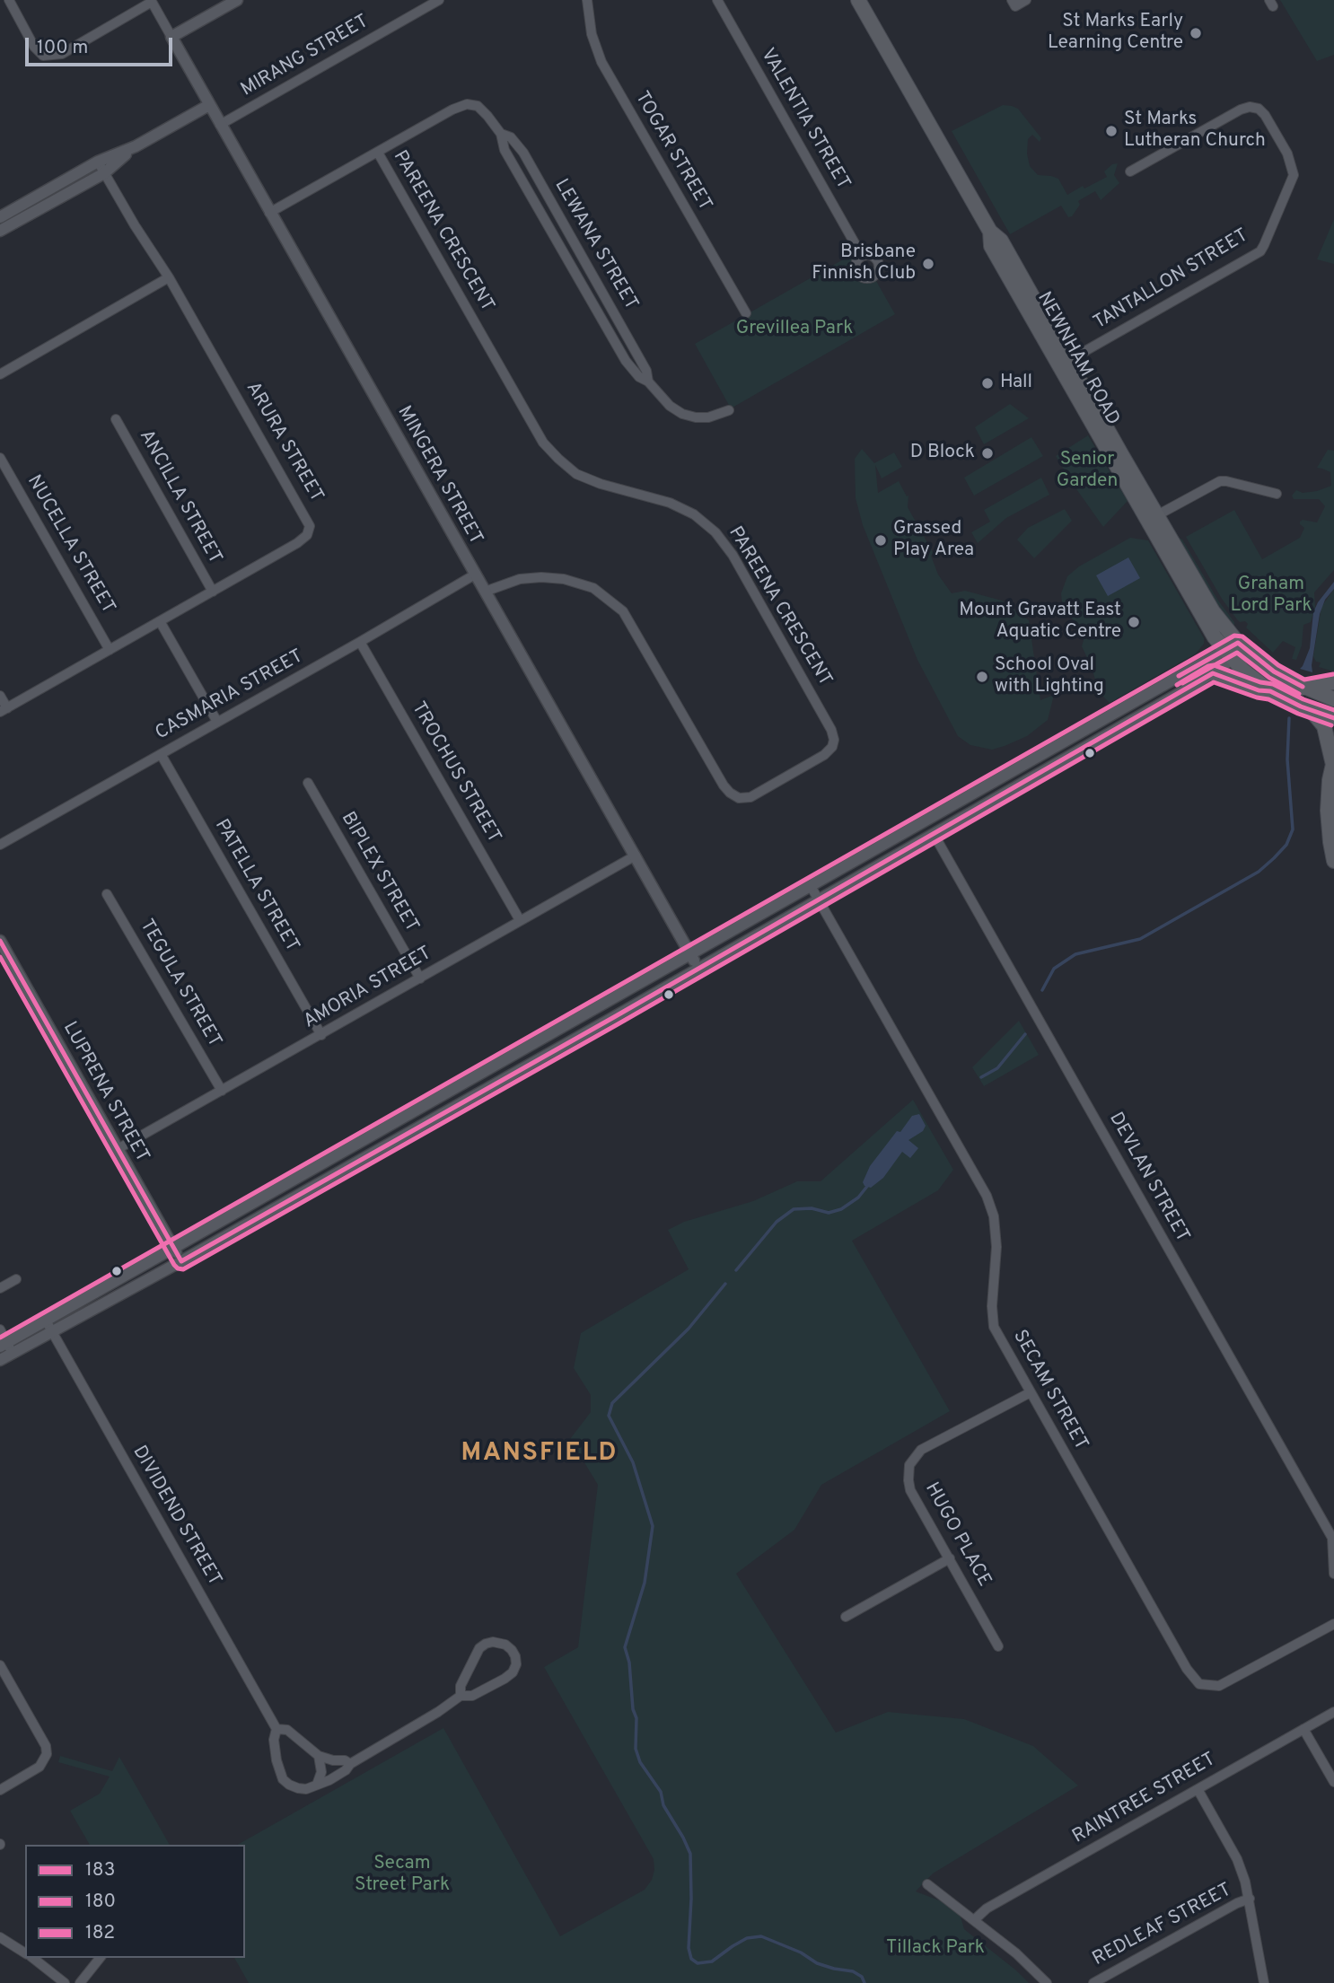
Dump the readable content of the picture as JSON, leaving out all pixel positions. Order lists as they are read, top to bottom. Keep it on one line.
{"streets":{"main road":["NEWNHAM ROAD"],"street":["MIRANG STREET","VALENTIA STREET","TOGAR STREET","PAREENA CRESCENT","LEWANA STREET","TANTALLON STREET","ARURA STREET","MINGERA STREET","ANCILLA STREET","NUCELLA STREET","CASMARIA STREET","TROCHUS STREET","BIPLEX STREET","PATELLA STREET","TEGULA STREET","AMORIA STREET","LUPRENA STREET","DEVLAN STREET","SECAM STREET","DIVIDEND STREET","HUGO PLACE","RAINTREE STREET","REDLEAF STREET"]},"crossings":[["MIRANG STREET","MINGERA STREET"],["PAREENA CRESCENT","LEWANA STREET"],["PAREENA CRESCENT","MINGERA STREET"],["LEWANA STREET","MINGERA STREET"],["TANTALLON STREET","NEWNHAM ROAD"],["ARURA STREET","ANCILLA STREET"],["ARURA STREET","NUCELLA STREET"],["MINGERA STREET","CASMARIA STREET"],["MINGERA STREET","AMORIA STREET"],["CASMARIA STREET","TROCHUS STREET"],["CASMARIA STREET","PATELLA STREET"],["TROCHUS STREET","AMORIA STREET"],["BIPLEX STREET","AMORIA STREET"],["PATELLA STREET","AMORIA STREET"],["TEGULA STREET","AMORIA STREET"],["AMORIA STREET","LUPRENA STREET"],["SECAM STREET","HUGO PLACE"]],"districts":["MANSFIELD"],"parks":["Grevillea Park","Senior Garden","Graham Lord Park","Secam Street Park","Tillack Park"],"places":["St Marks Early Learning Centre","St Marks Lutheran Church","Brisbane Finnish Club","Hall","D Block","Grassed Play Area","Mount Gravatt East Aquatic Centre","School Oval with Lighting"],"lines":["transit line 182","transit line 183","transit line 180"],"legend":["183","180","182"],"scale_bar":"100 m"}
